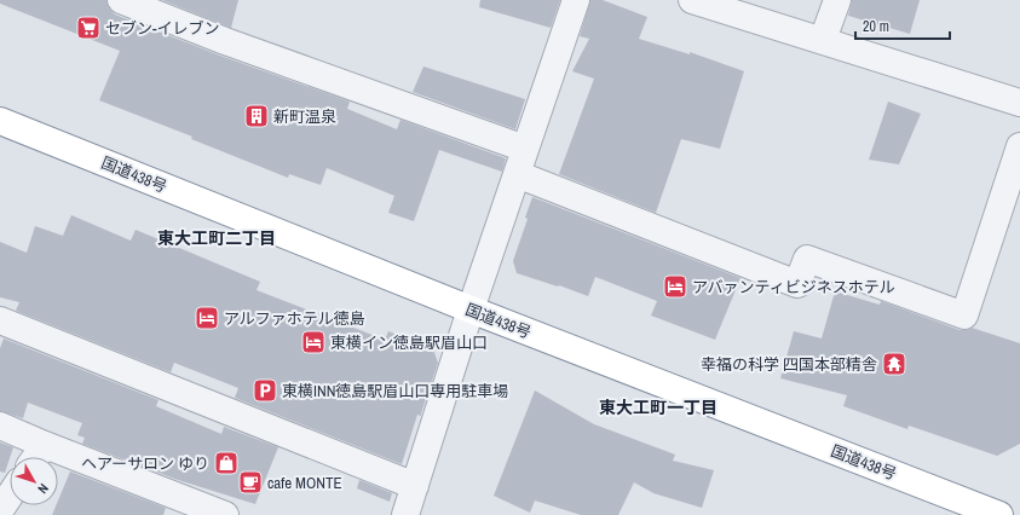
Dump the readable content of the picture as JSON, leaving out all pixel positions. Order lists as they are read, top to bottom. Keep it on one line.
{"streets":{"highway":["国道438号"]},"districts":["東大工町二丁目","東大工町一丁目"],"places":{"supermarket":["セブン-イレブン"],"building":["新町温泉"],"hotel":["アバァンティビジネスホテル","アルファホテル徳島","東横イン徳島駅眉山口"],"temple":["幸福の科学 四国本部精舎"],"parking":["東横INN徳島駅眉山口専用駐車場"],"shop":["ヘアーサロン ゆり"],"cafe":["cafe MONTE"]},"scale_bar":"20 m","north":"bottom right"}
